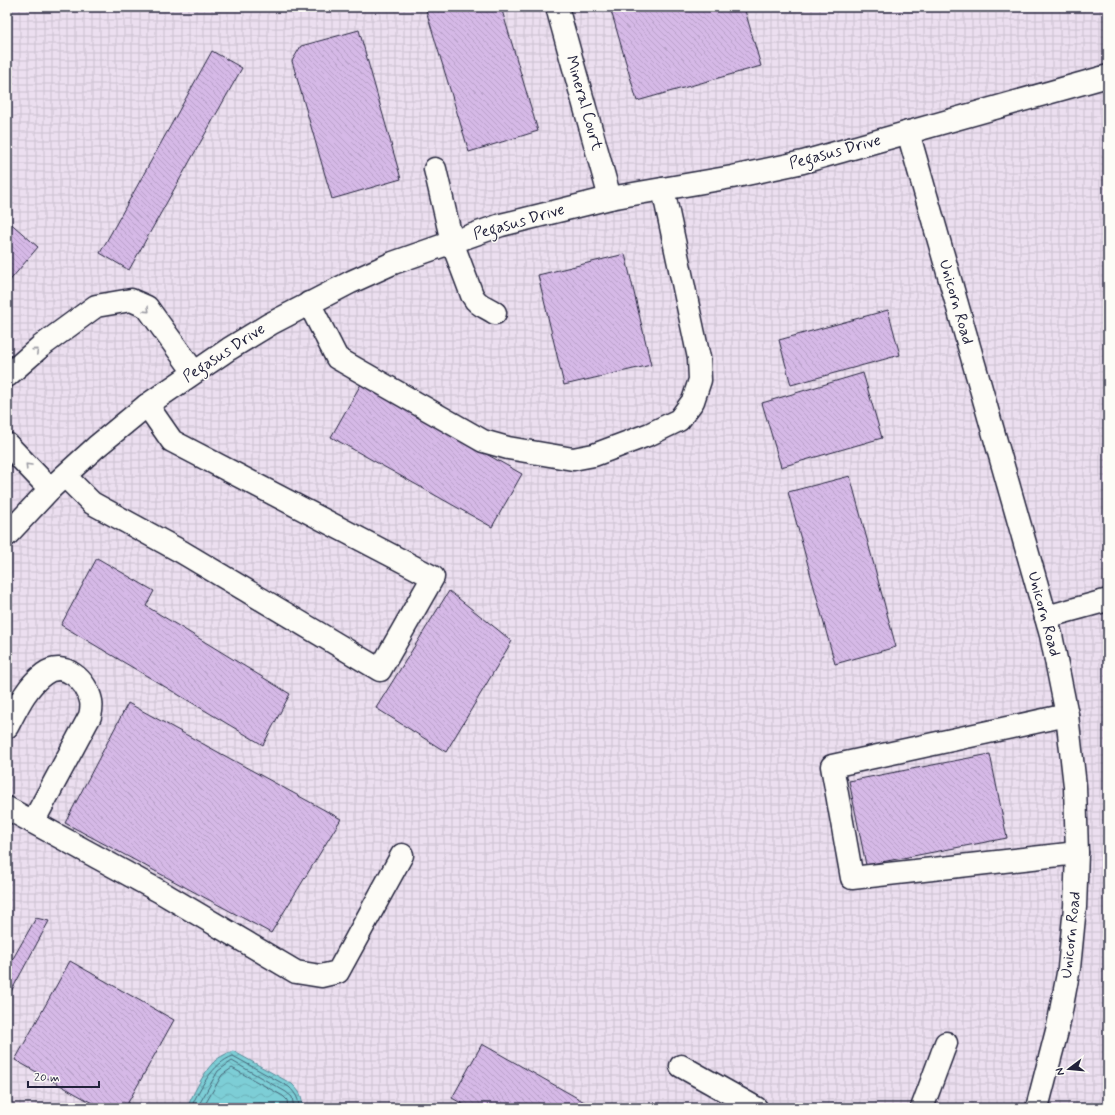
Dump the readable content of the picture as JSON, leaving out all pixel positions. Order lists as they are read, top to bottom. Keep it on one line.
{"streets":{"street":["Mineral Court","Pegasus Drive","Unicorn Road"]},"crossings":[["Mineral Court","Pegasus Drive"],["Pegasus Drive","Unicorn Road"]],"scale_bar":"20 m","north":"left"}
